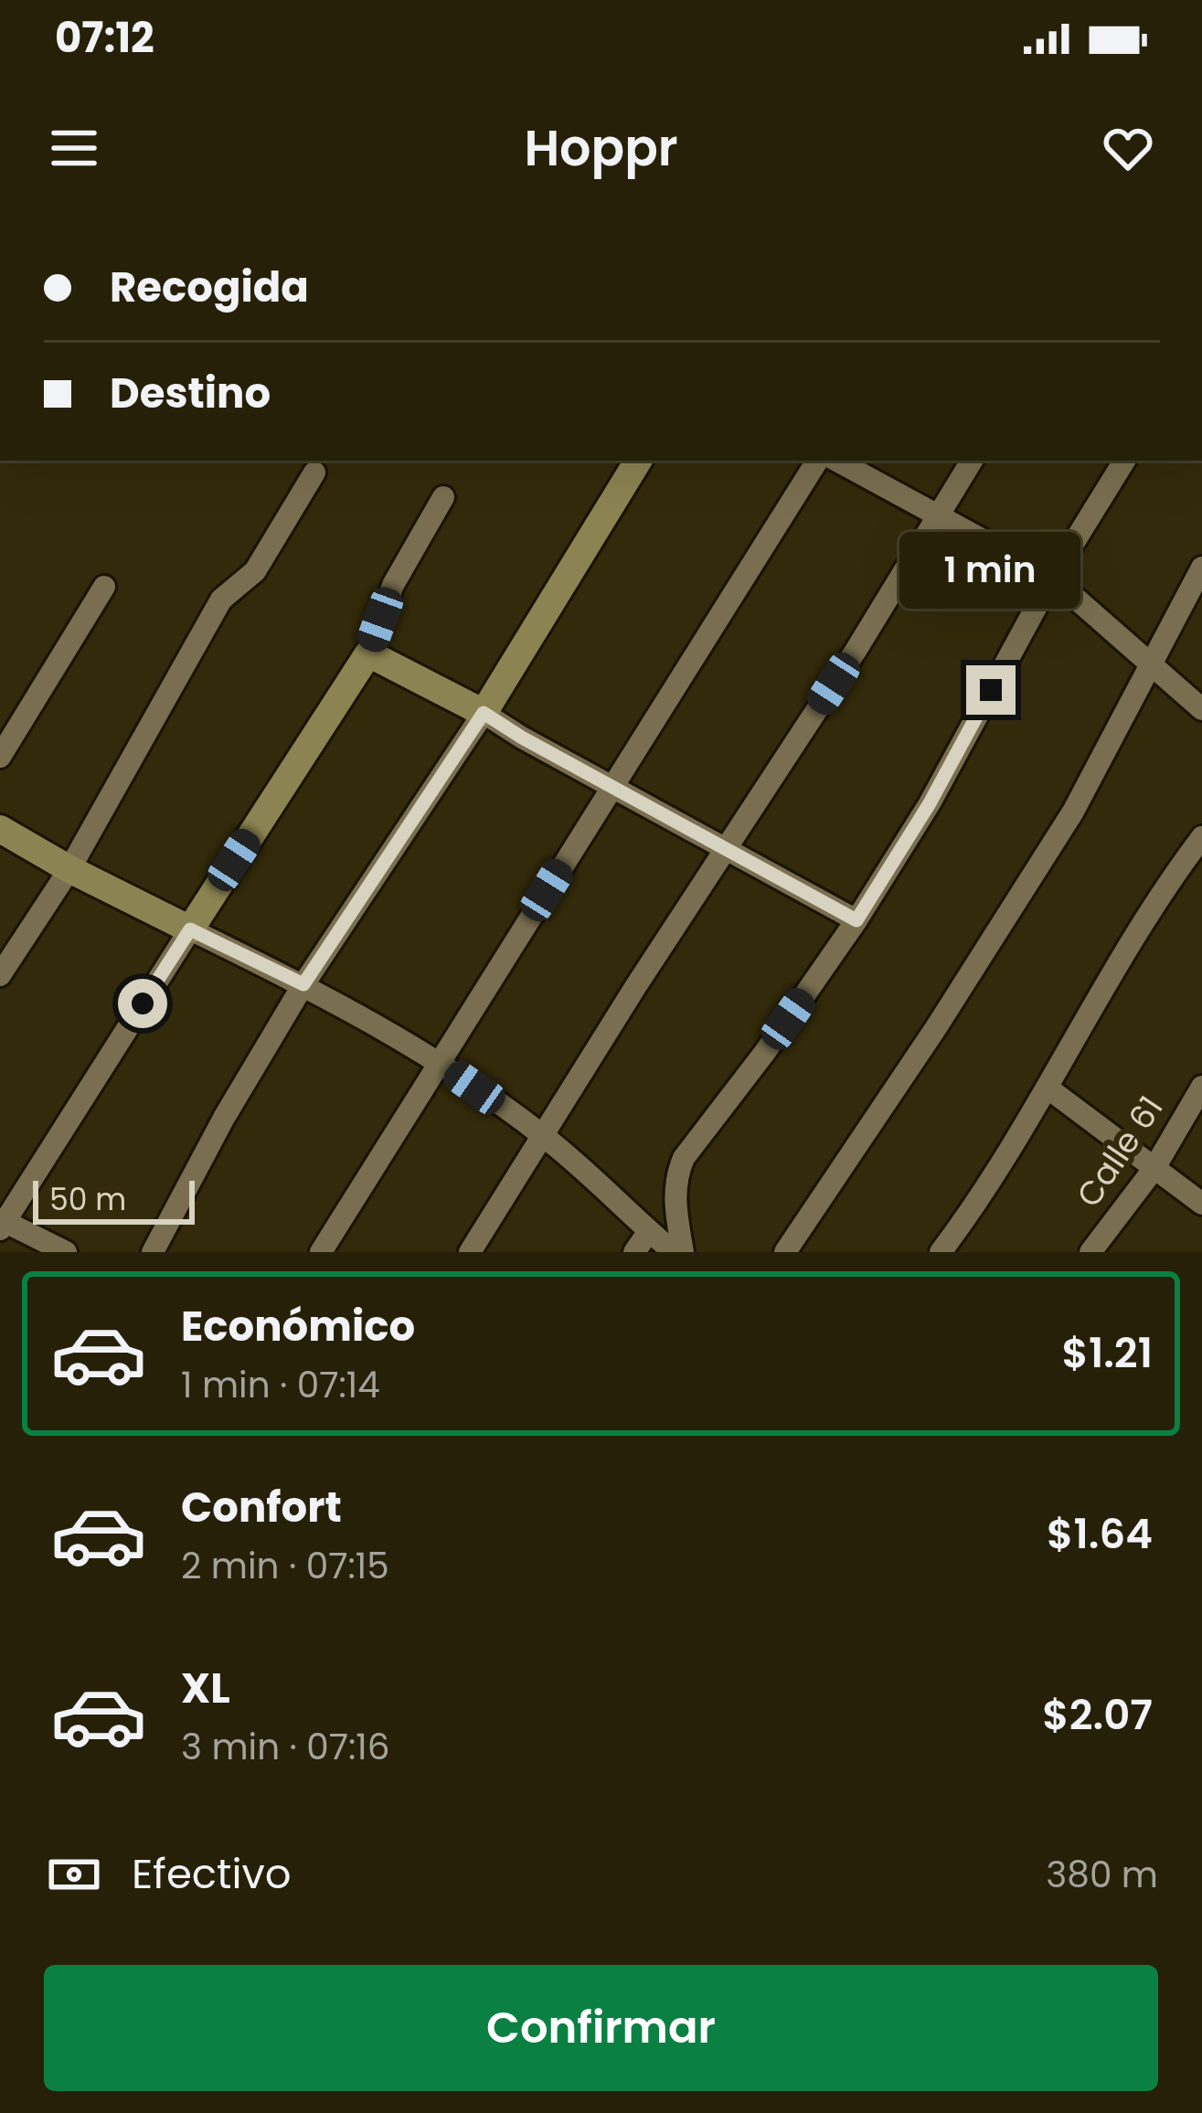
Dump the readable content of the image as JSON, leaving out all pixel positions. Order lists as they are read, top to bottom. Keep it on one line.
{"streets":{"street":["Calle 61"]},"scale_bar":"50 m","page":{"status":"07:12","header":"Hoppr","banner":["Recogida","Destino"],"bubble":"1 min","scale":"50 m","list":[{"name":"Económico","note":"1 min · 07:14","value":"$1.21"},{"name":"Confort","note":"2 min · 07:15","value":"$1.64"},{"name":"XL","note":"3 min · 07:16","value":"$2.07"}],"pay":["Efectivo","380 m"],"buttons":"Confirmar"}}
